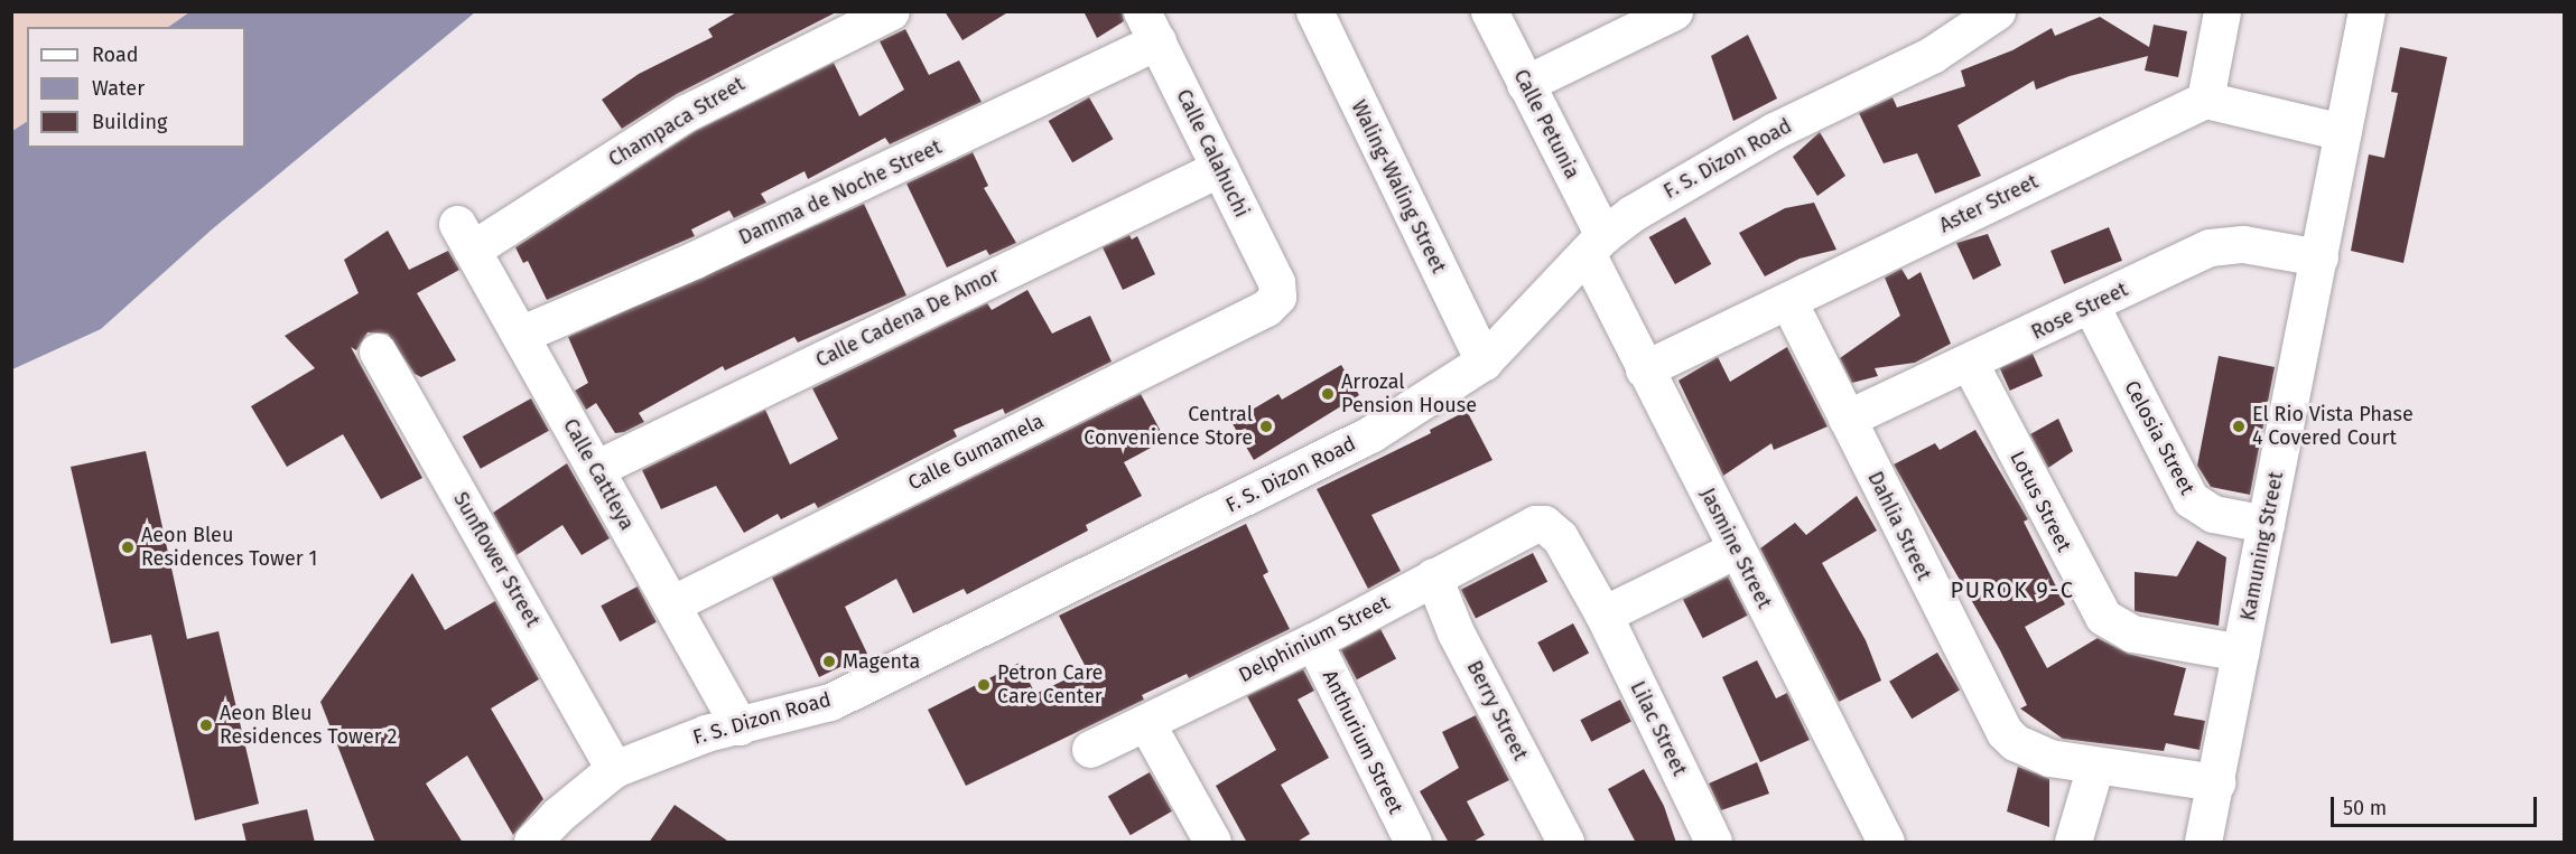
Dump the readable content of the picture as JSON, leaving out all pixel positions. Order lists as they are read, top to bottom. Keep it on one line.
{"streets":{"street":["Champaca Street","Calle Petunia","Calle Calahuchi","F. S. Dizon Road","Waling-Waling Street","Damma de Noche Street","Aster Street","Rose Street","Calle Cadena De Amor","Celosia Street","Calle Gumamela","Calle Cattleya","Lotus Street","Dahlia Street","Kamuning Street","Jasmine Street","Sunflower Street","Delphinium Street","Berry Street","Lilac Street","Anthurium Street"]},"crossings":[["Champaca Street","Calle Cattleya"],["Calle Petunia","F. S. Dizon Road"],["Calle Petunia","Jasmine Street"],["Calle Calahuchi","Damma de Noche Street"],["Calle Calahuchi","Calle Cadena De Amor"],["Calle Calahuchi","Calle Gumamela"],["F. S. Dizon Road","Waling-Waling Street"],["F. S. Dizon Road","Calle Cattleya"],["F. S. Dizon Road","Jasmine Street"],["F. S. Dizon Road","Sunflower Street"],["Damma de Noche Street","Calle Cattleya"],["Aster Street","Dahlia Street"],["Aster Street","Jasmine Street"],["Rose Street","Celosia Street"],["Rose Street","Lotus Street"],["Rose Street","Dahlia Street"],["Rose Street","Kamuning Street"],["Calle Cadena De Amor","Calle Cattleya"],["Celosia Street","Kamuning Street"],["Calle Gumamela","Calle Cattleya"],["Lotus Street","Kamuning Street"],["Dahlia Street","Kamuning Street"],["Delphinium Street","Berry Street"],["Delphinium Street","Lilac Street"],["Delphinium Street","Anthurium Street"]],"districts":["PUROK 9-C"],"places":["Arrozal Pension House","Central Convenience Store","El Rio Vista Phase 4 Covered Court","Aeon Bleu Residences Tower 1","Magenta","Petron Care Care Center","Aeon Bleu Residences Tower 2"],"legend":["Road","Water","Building"],"scale_bar":"50 m"}
